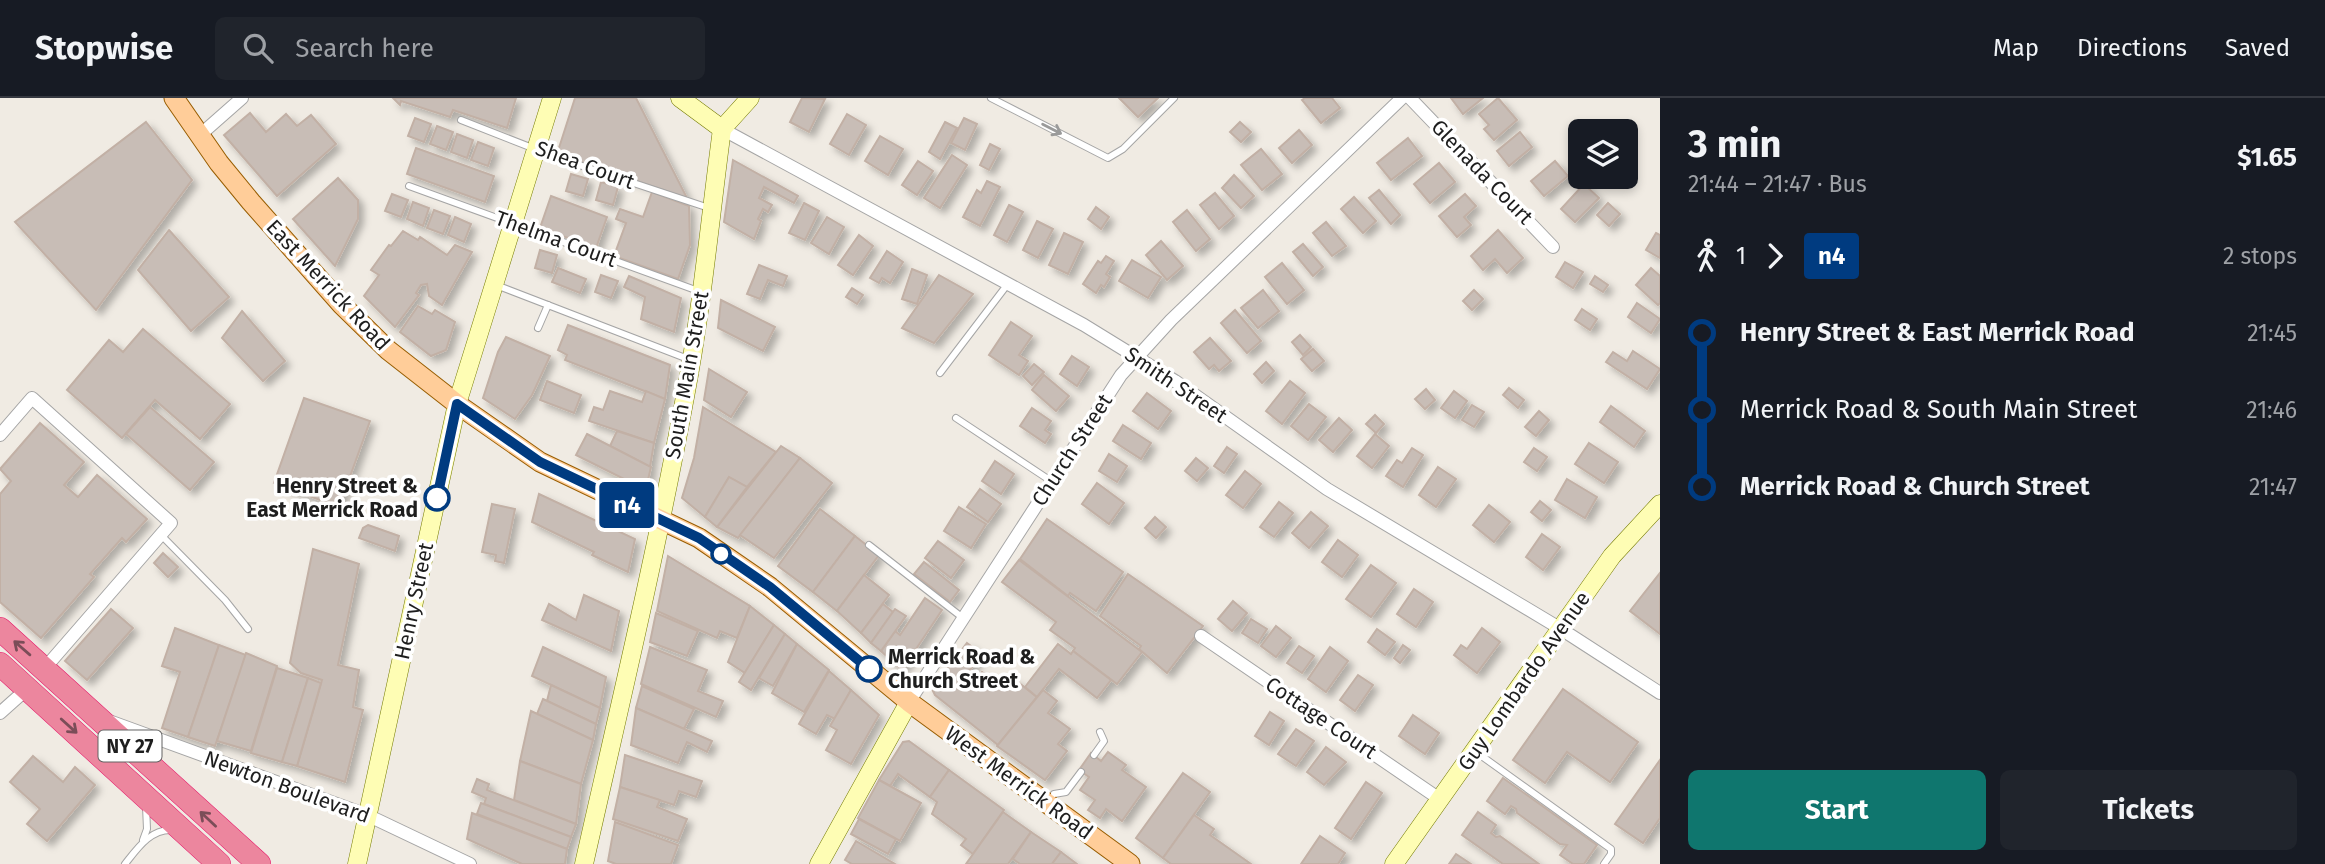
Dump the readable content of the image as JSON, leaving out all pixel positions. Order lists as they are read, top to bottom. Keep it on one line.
{"streets":{"highway":["NY 27"],"main road":["East Merrick Road","West Merrick Road"],"street":["Glenada Court","South Main Street","Smith Street","Church Street","Henry Street","Guy Lombardo Avenue","Cottage Court","Newton Boulevard"],"lane":["Shea Court","Thelma Court"]},"crossings":[["Shea Court","South Main Street"],["Shea Court","Henry Street"],["Thelma Court","South Main Street"],["Thelma Court","Henry Street"],["East Merrick Road","South Main Street"],["East Merrick Road","Henry Street"],["East Merrick Road","West Merrick Road"],["South Main Street","Smith Street"],["South Main Street","West Merrick Road"],["Smith Street","Church Street"],["Smith Street","Guy Lombardo Avenue"],["Church Street","West Merrick Road"],["Henry Street","Newton Boulevard"],["Guy Lombardo Avenue","Cottage Court"],["NY 27","Newton Boulevard"]],"places":["Henry Street & East Merrick Road","Merrick Road & Church Street"],"lines":["bus line n4"],"page":{"header":"Stopwise","search":"Search here","nav":["Map","Directions","Saved"],"on_map":"n4","heading":["3 min","21:44 – 21:47 · Bus","$1.65"],"legs":["1","n4","2 stops"],"list":[{"name":"Henry Street & East Merrick Road","value":"21:45"},{"name":"Merrick Road & South Main Street","value":"21:46"},{"name":"Merrick Road & Church Street","value":"21:47"}],"buttons":["Start","Tickets"]}}
